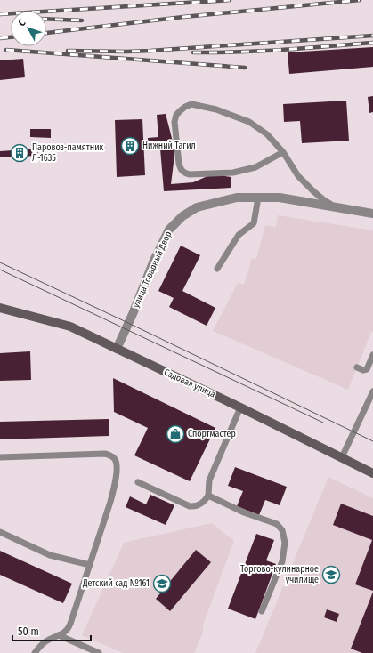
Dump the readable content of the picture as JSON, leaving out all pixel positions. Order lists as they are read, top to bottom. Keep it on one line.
{"streets":{"main road":["Садовая улица"],"street":["улица Товарный Двор"]},"crossings":[["улица Товарный Двор","Садовая улица"]],"places":{"building":["Нижний Тагил","Паровоз-памятник Л-1635"],"shop":["Спортмастер"],"school or university":["Торгово-кулинарное училище","Детский сад №161"]},"scale_bar":"50 m","north":"top left"}
